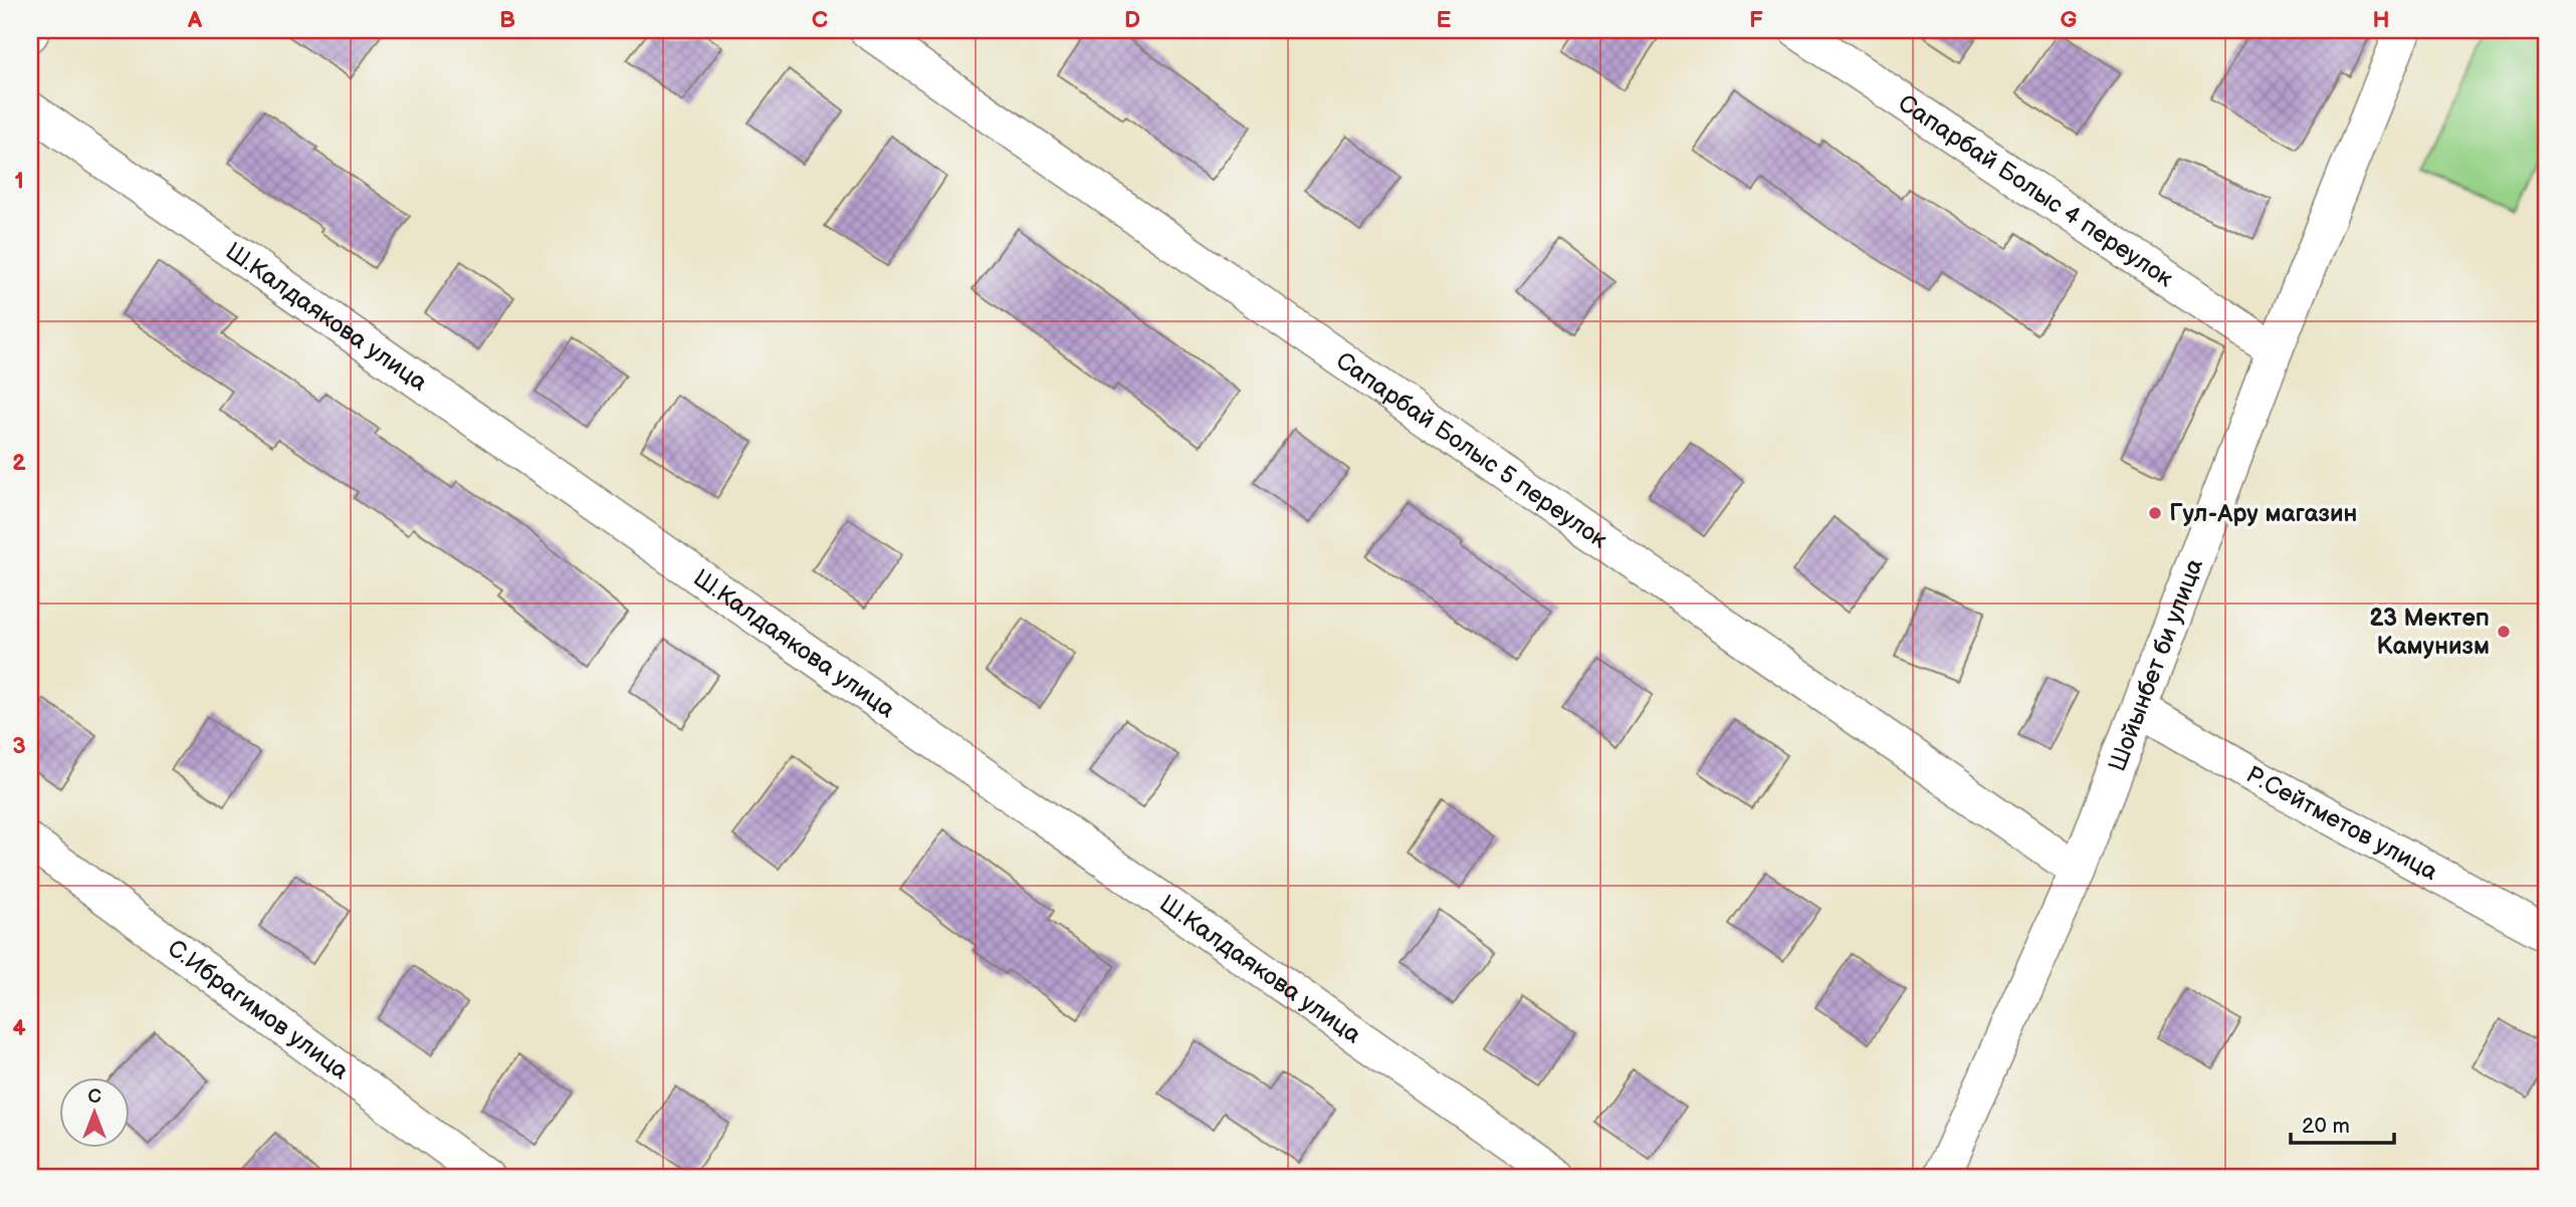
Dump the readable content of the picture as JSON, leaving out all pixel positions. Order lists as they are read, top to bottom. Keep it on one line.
{"streets":{"street":["Сапарбай Болыс 4 переулок","Ш.Калдаякова улица","Сапарбай Болыс 5 переулок","Шойынбет би улица","Р.Сейтметов улица","С.Ибрагимов улица"]},"crossings":[["Сапарбай Болыс 4 переулок","Шойынбет би улица"],["Сапарбай Болыс 5 переулок","Шойынбет би улица"],["Шойынбет би улица","Р.Сейтметов улица"]],"places":["Гул-Ару магазин","23 Мектеп Камунизм"],"scale_bar":"20 m","north":"top","grid":{"columns":["A","B","C","D","E","F","G","H"],"rows":["1","2","3","4"]}}
